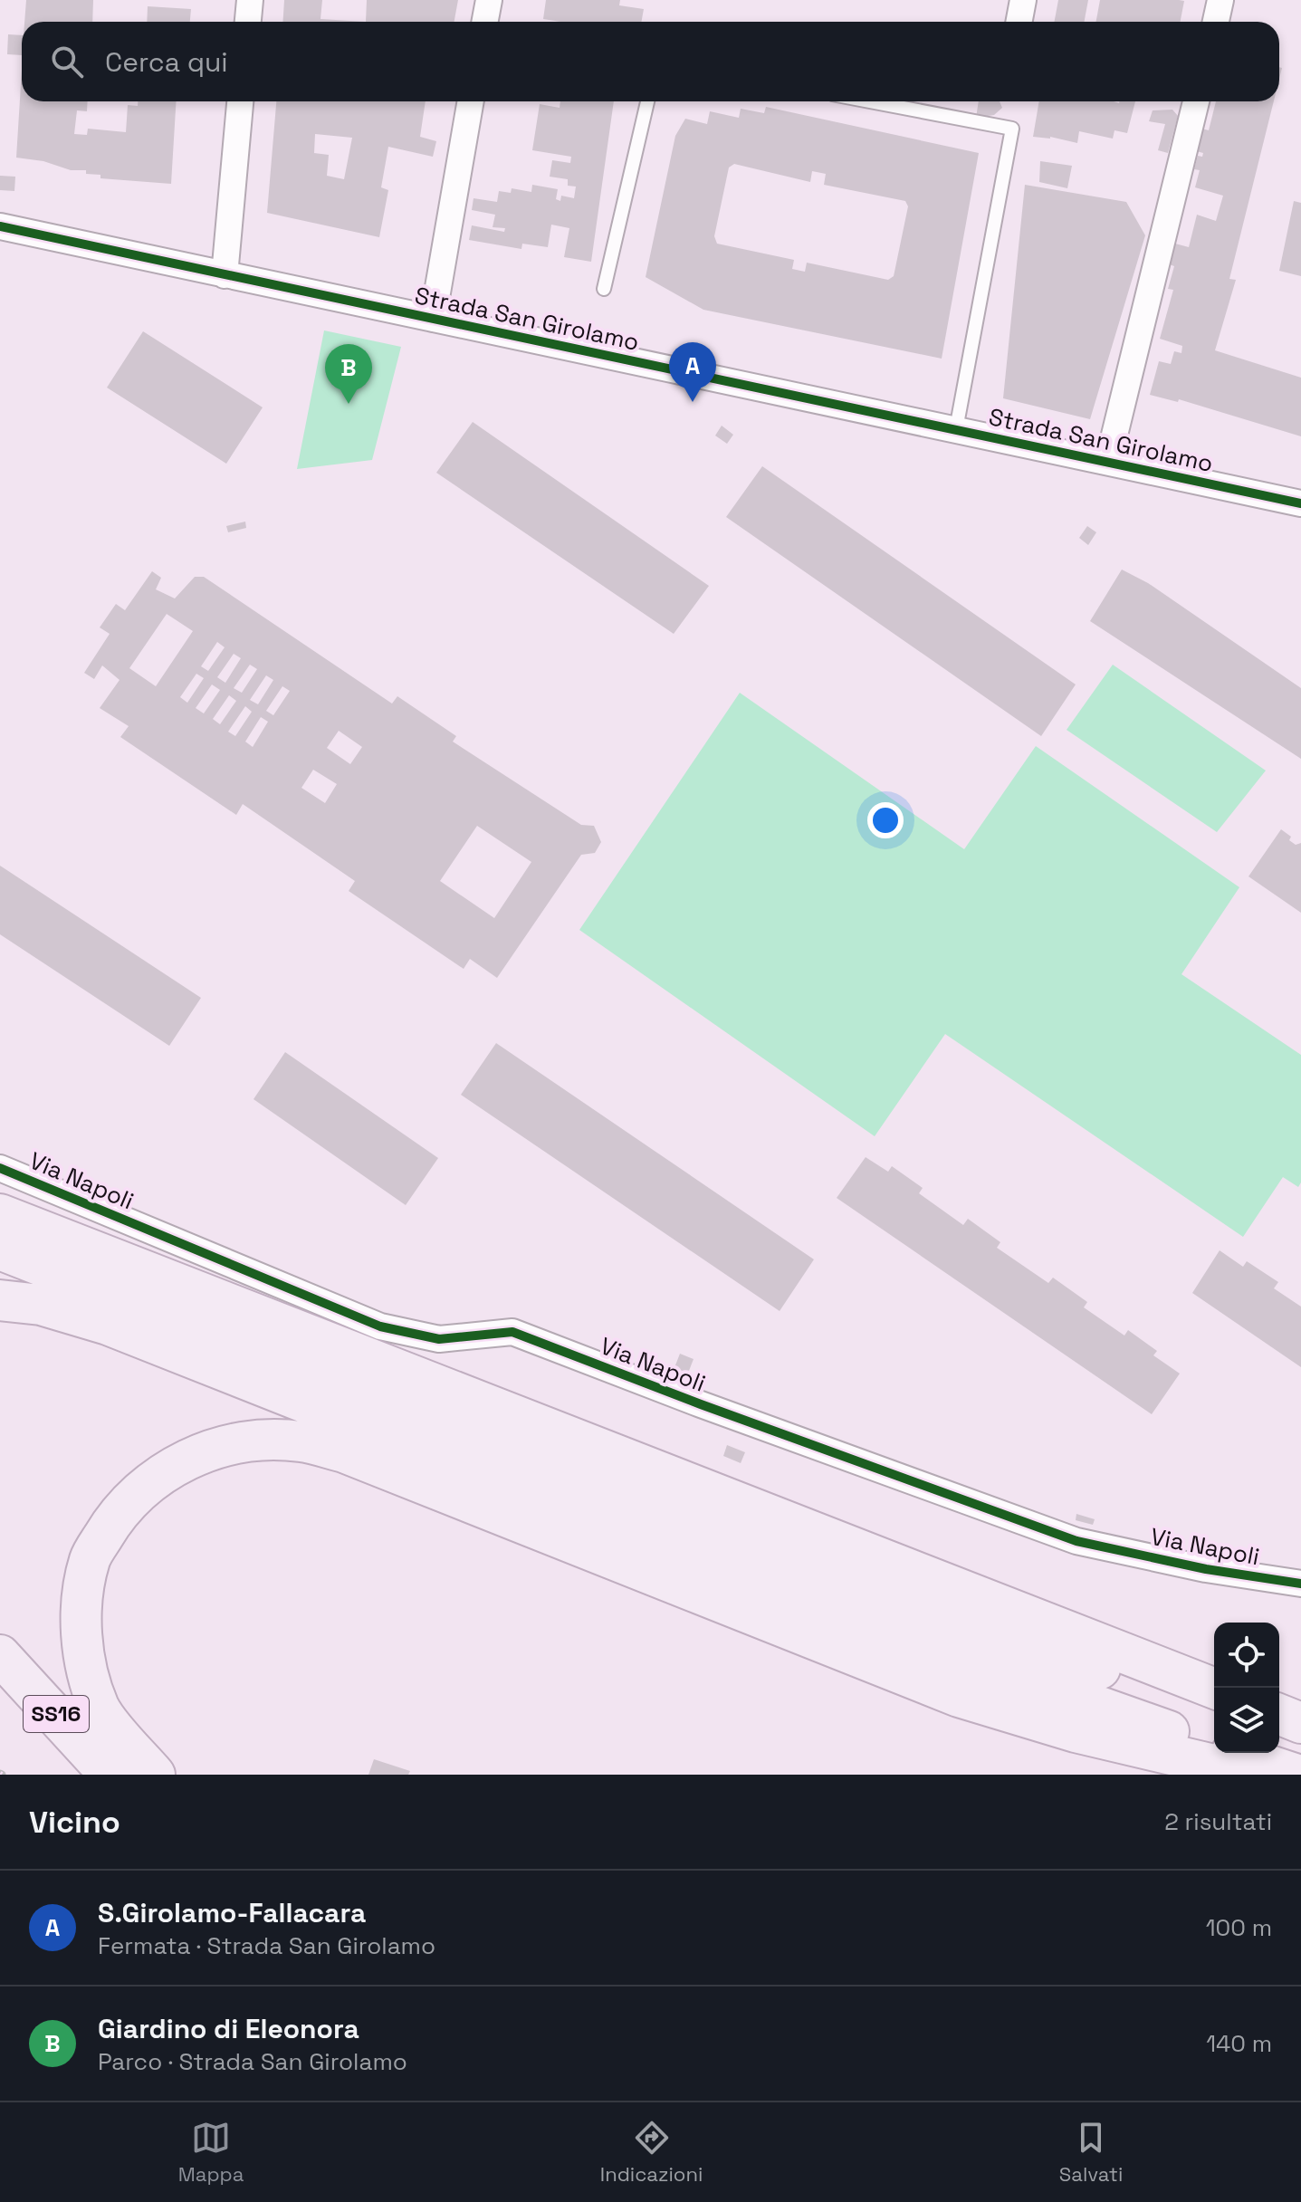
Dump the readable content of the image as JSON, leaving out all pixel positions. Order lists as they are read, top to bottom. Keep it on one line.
{"streets":{"highway":["SS16"],"street":["Strada San Girolamo","Via Napoli"]},"page":{"search":"Cerca qui","pins":["A","B"],"heading":["Vicino","2 risultati"],"list":[{"mark":"A","name":"S.Girolamo-Fallacara","note":"Fermata · Strada San Girolamo","value":"100 m"},{"mark":"B","name":"Giardino di Eleonora","note":"Parco · Strada San Girolamo","value":"140 m"}],"nav":["Mappa","Indicazioni","Salvati"]}}
